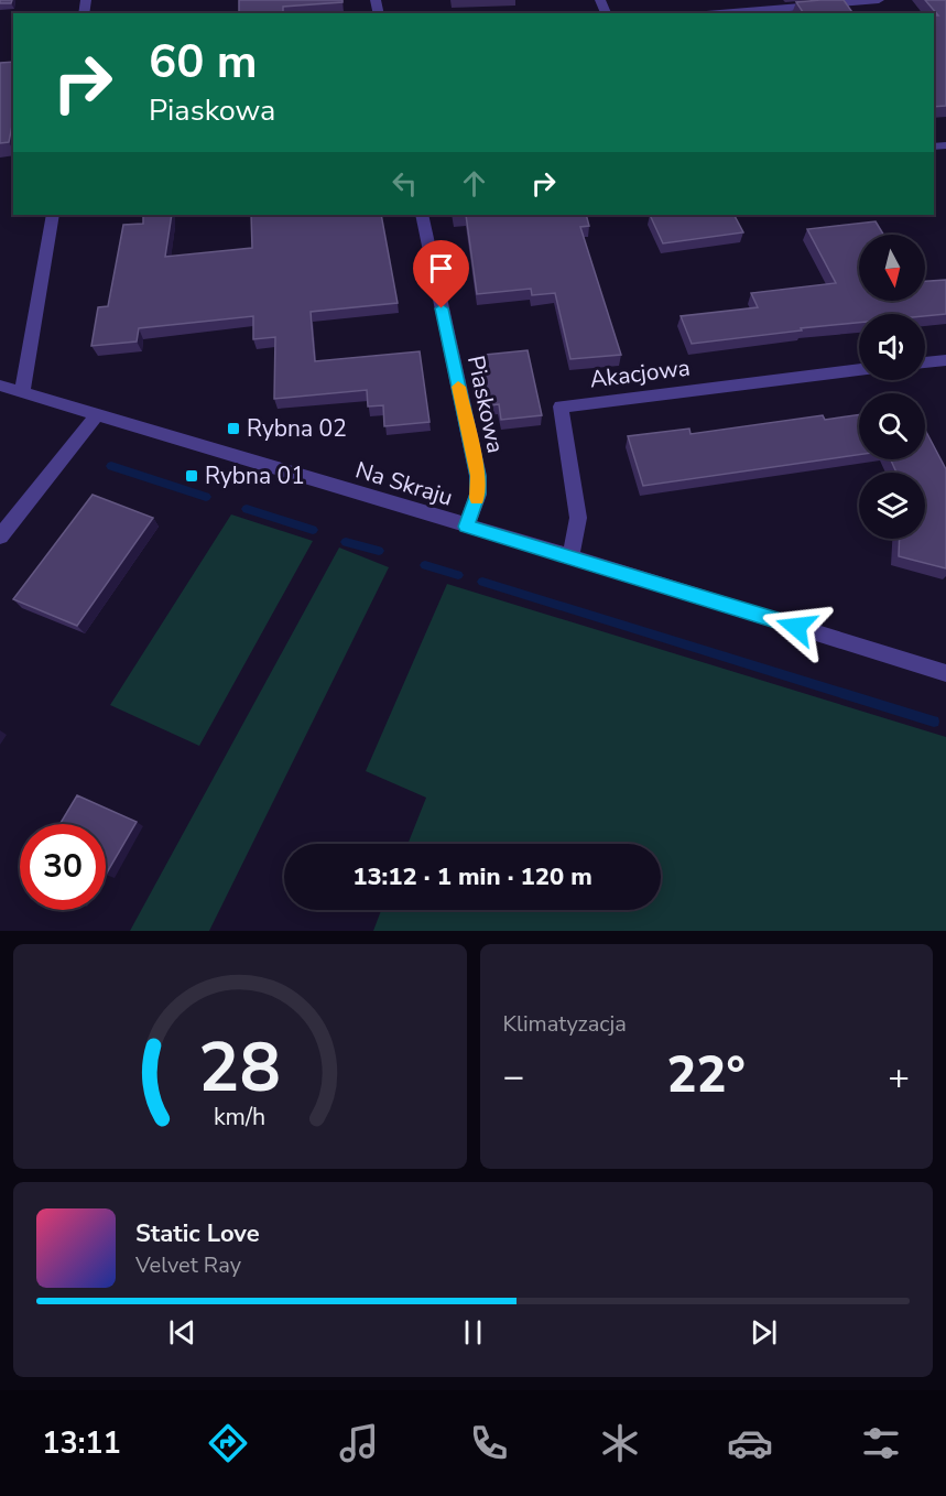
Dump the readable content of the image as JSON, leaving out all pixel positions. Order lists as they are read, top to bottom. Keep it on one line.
{"streets":{"street":["Akacjowa","Piaskowa","Na Skraju"]},"crossings":[["Akacjowa","Na Skraju"],["Piaskowa","Na Skraju"]],"places":{"transit":["Rybna 02","Rybna 01"]},"north":"bottom","page":{"turn":["60 m","Piaskowa"],"limit":"30","trip":"13:12 · 1 min · 120 m","tile":"Klimatyzacja","heat":["−","22°","+"],"song":["Static Love","Velvet Ray"],"tabs":"13:11","gauge":["28","km/h"]}}
